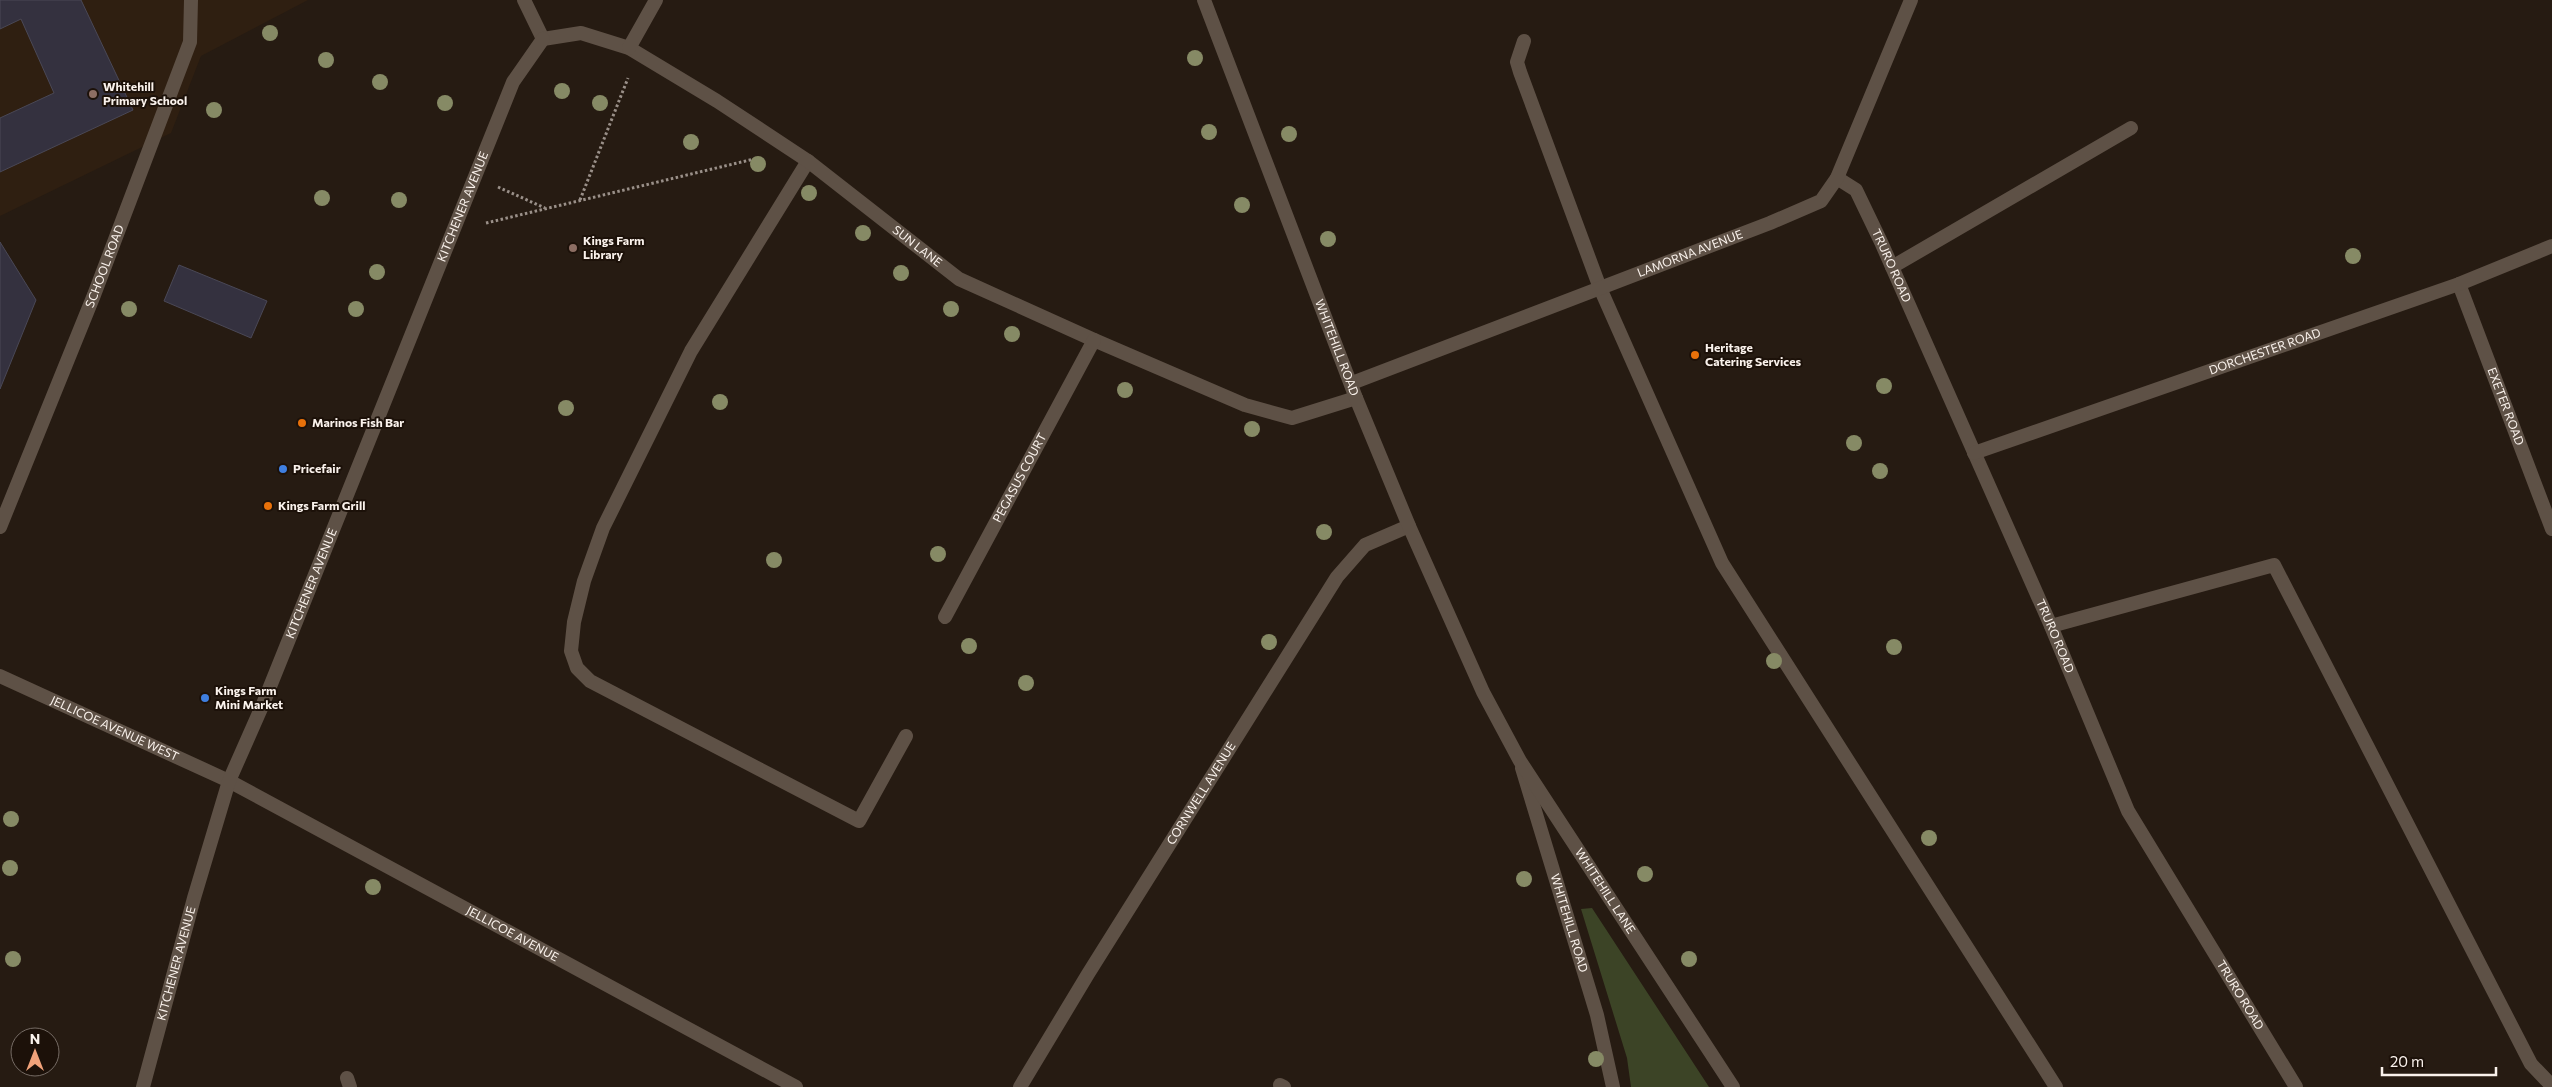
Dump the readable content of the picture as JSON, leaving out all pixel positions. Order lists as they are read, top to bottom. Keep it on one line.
{"streets":{"street":["KITCHENER AVENUE","SUN LANE","LAMORNA AVENUE","SCHOOL ROAD","TRURO ROAD","WHITEHILL ROAD","DORCHESTER ROAD","EXETER ROAD","PEGASUS COURT","JELLICOE AVENUE WEST","CORNWELL AVENUE","WHITEHILL LANE","JELLICOE AVENUE"]},"crossings":[["KITCHENER AVENUE","SUN LANE"],["KITCHENER AVENUE","JELLICOE AVENUE WEST"],["KITCHENER AVENUE","JELLICOE AVENUE"],["SUN LANE","WHITEHILL ROAD"],["SUN LANE","PEGASUS COURT"],["LAMORNA AVENUE","TRURO ROAD"],["LAMORNA AVENUE","WHITEHILL ROAD"],["TRURO ROAD","DORCHESTER ROAD"],["WHITEHILL ROAD","CORNWELL AVENUE"],["WHITEHILL ROAD","WHITEHILL LANE"],["DORCHESTER ROAD","EXETER ROAD"],["JELLICOE AVENUE WEST","JELLICOE AVENUE"]],"places":["Whitehill Primary School","Kings Farm Library","Heritage Catering Services","Marinos Fish Bar","Pricefair","Kings Farm Grill","Kings Farm Mini Market"],"scale_bar":"20 m","north":"top"}
